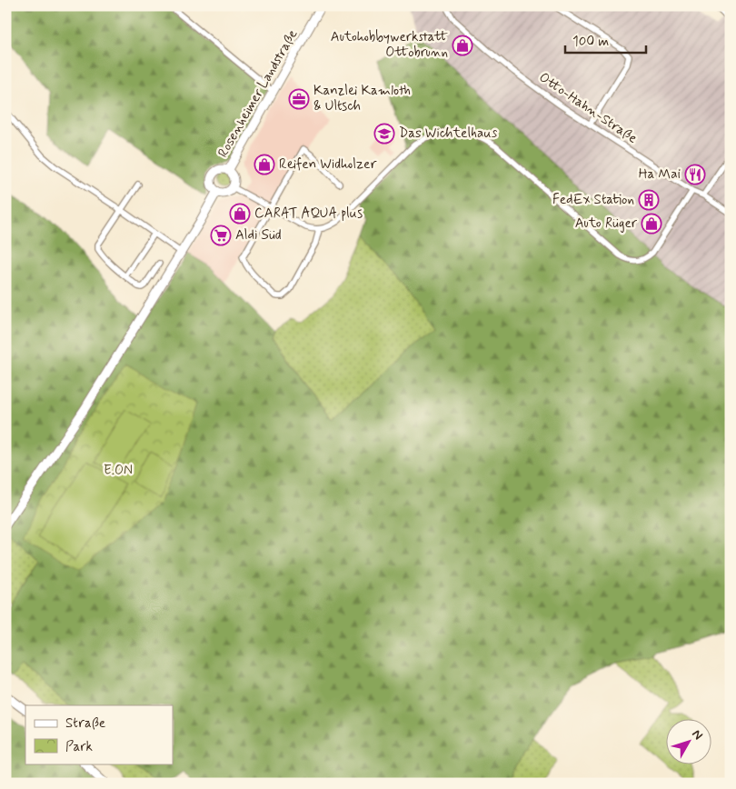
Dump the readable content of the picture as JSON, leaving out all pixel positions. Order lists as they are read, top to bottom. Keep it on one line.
{"streets":{"main road":["Rosenheimer Landstraße"],"street":["Otto-Hahn-Straße"]},"parks":["E.ON"],"places":{"shop":["Autohobbywerkstatt Ottobrunn","Reifen Widholzer","CARAT AQUA plus","Auto Rüger"],"office":["Kanzlei Kamloth & Ultsch"],"school or university":["Das Wichtelhaus"],"restaurant":["Ha Mai"],"building":["FedEx Station"],"supermarket":["Aldi Süd"]},"legend":["Straße","Park"],"scale_bar":"100 m","north":"top right"}
